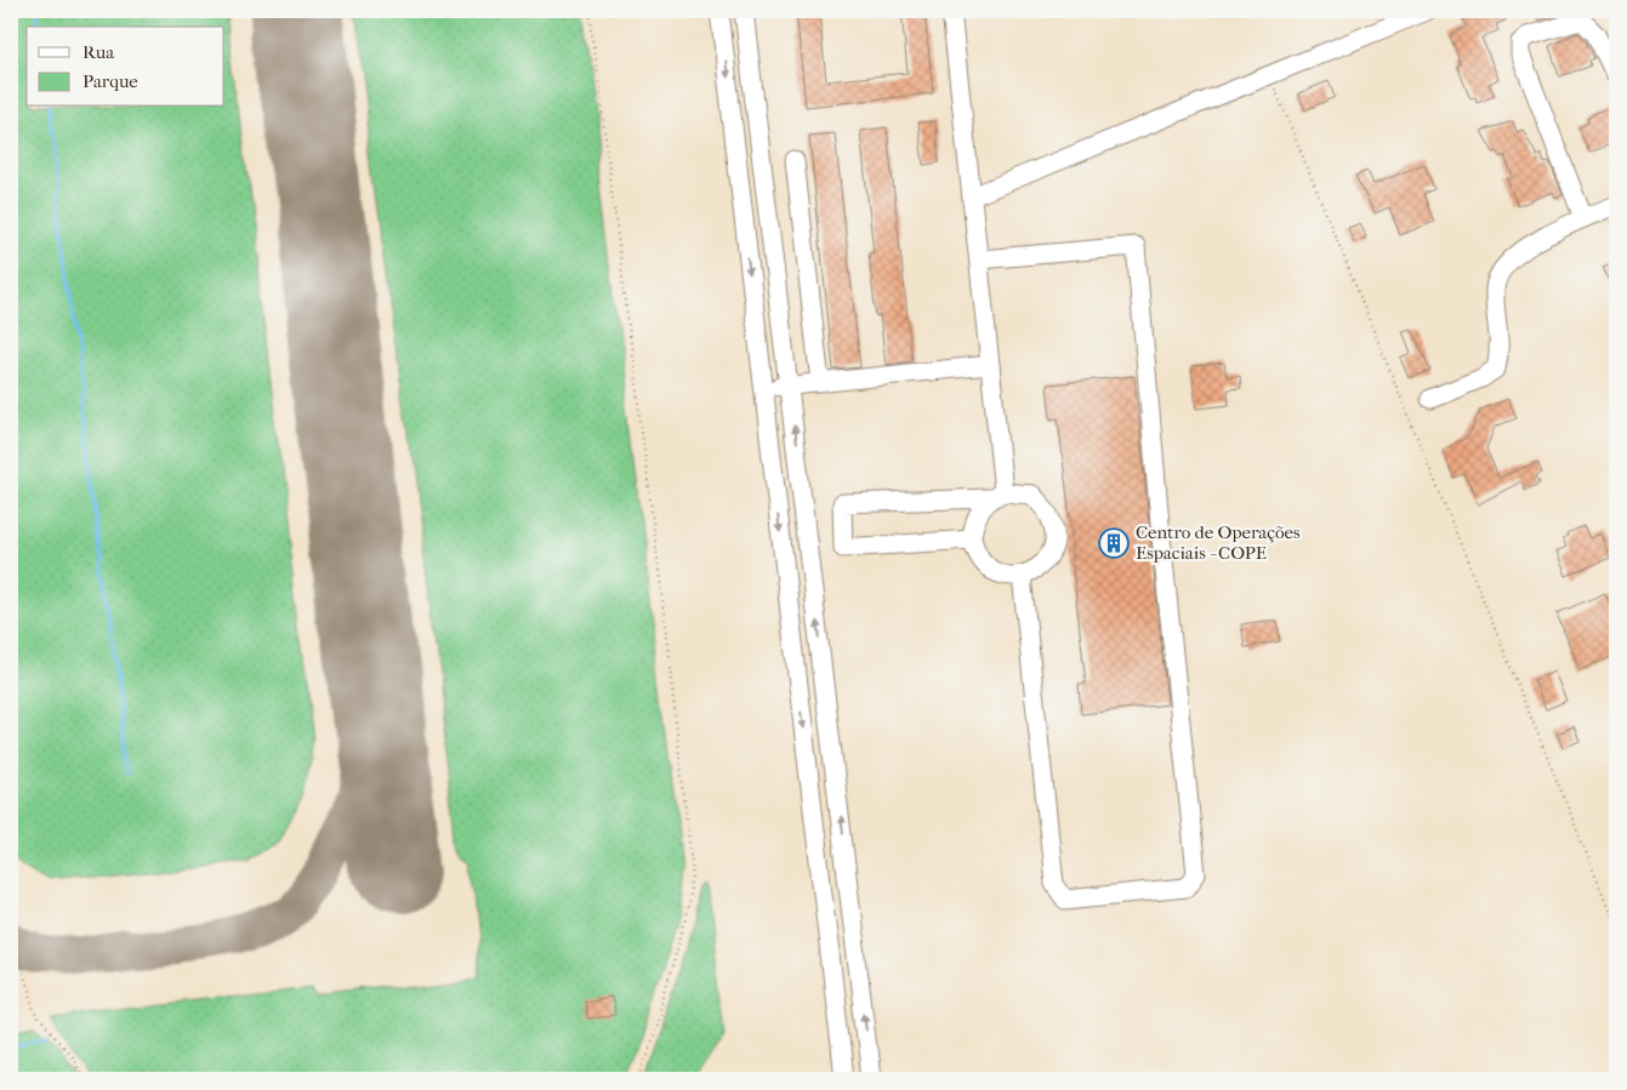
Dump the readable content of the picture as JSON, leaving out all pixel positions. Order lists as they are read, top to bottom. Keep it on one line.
{"places":{"building":["Centro de Operações Espaciais - COPE"]},"legend":["Rua","Parque"]}
